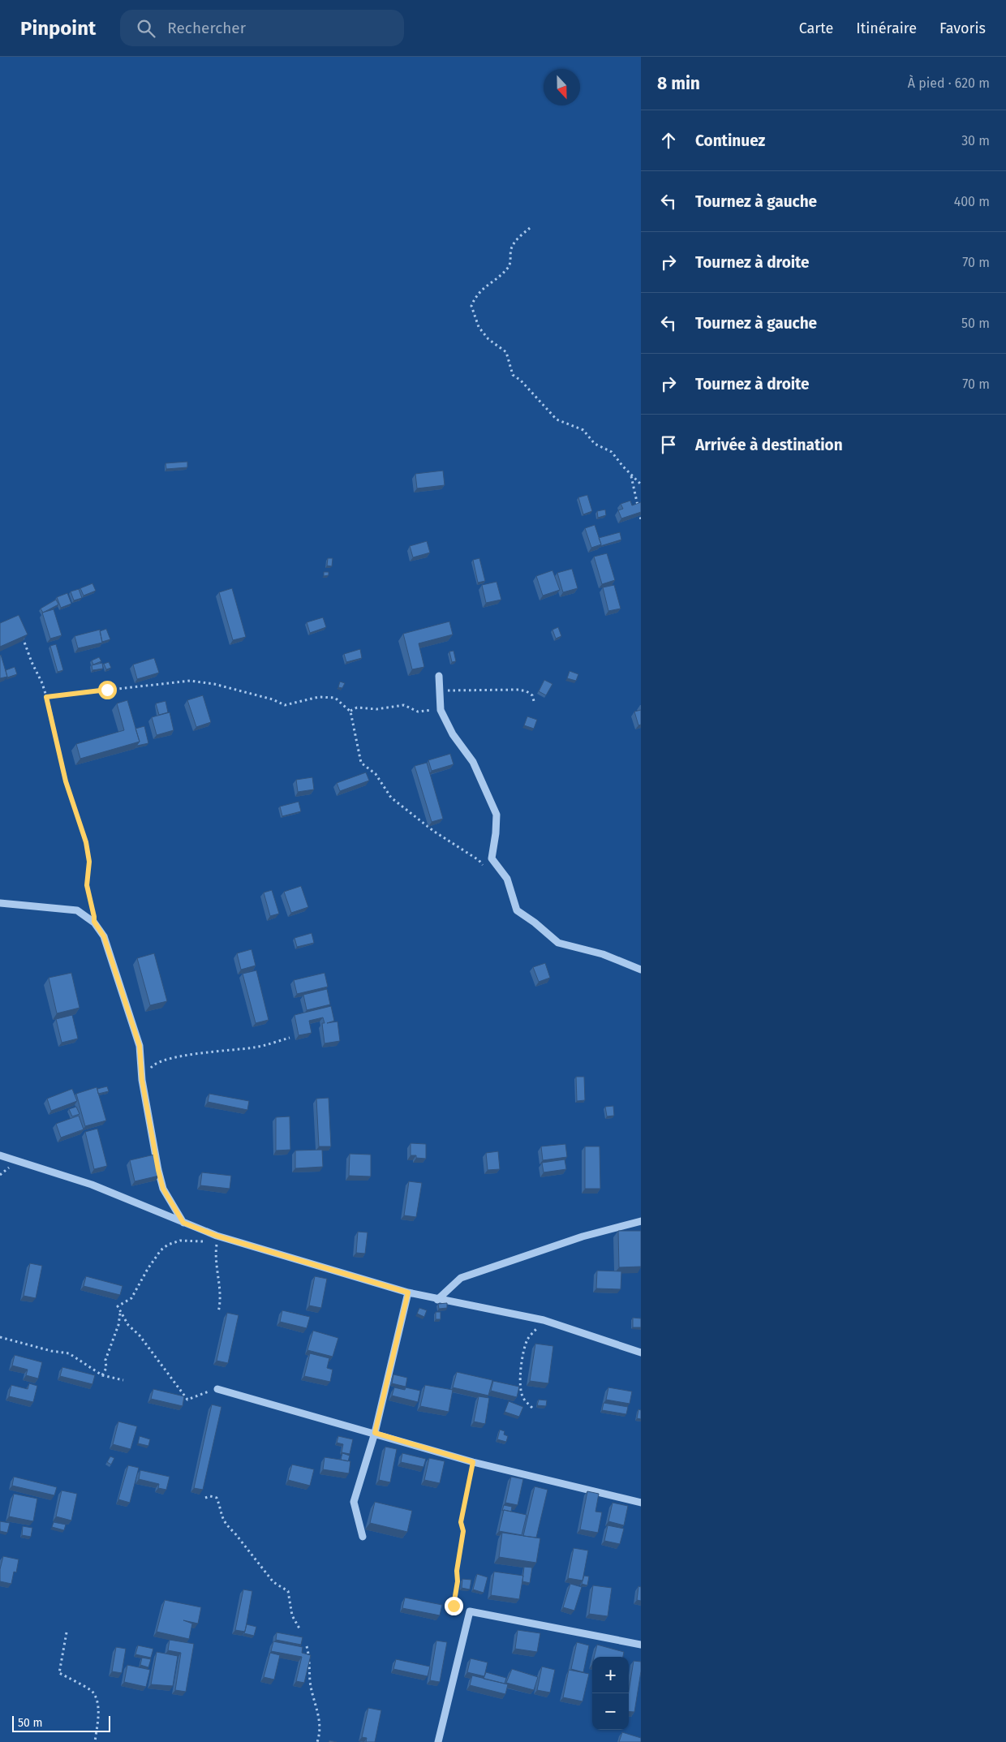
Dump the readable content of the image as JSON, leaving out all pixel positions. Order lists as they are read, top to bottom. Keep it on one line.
{"scale_bar":"50 m","north":"bottom","page":{"header":"Pinpoint","search":"Rechercher","nav":["Carte","Itinéraire","Favoris"],"heading":["8 min","À pied · 620 m"],"list":[["Continuez","30 m"],["Tournez à gauche","400 m"],["Tournez à droite","70 m"],["Tournez à gauche","50 m"],["Tournez à droite","70 m"],"Arrivée à destination"],"map_buttons":["+","−"],"scale":"50 m"}}
